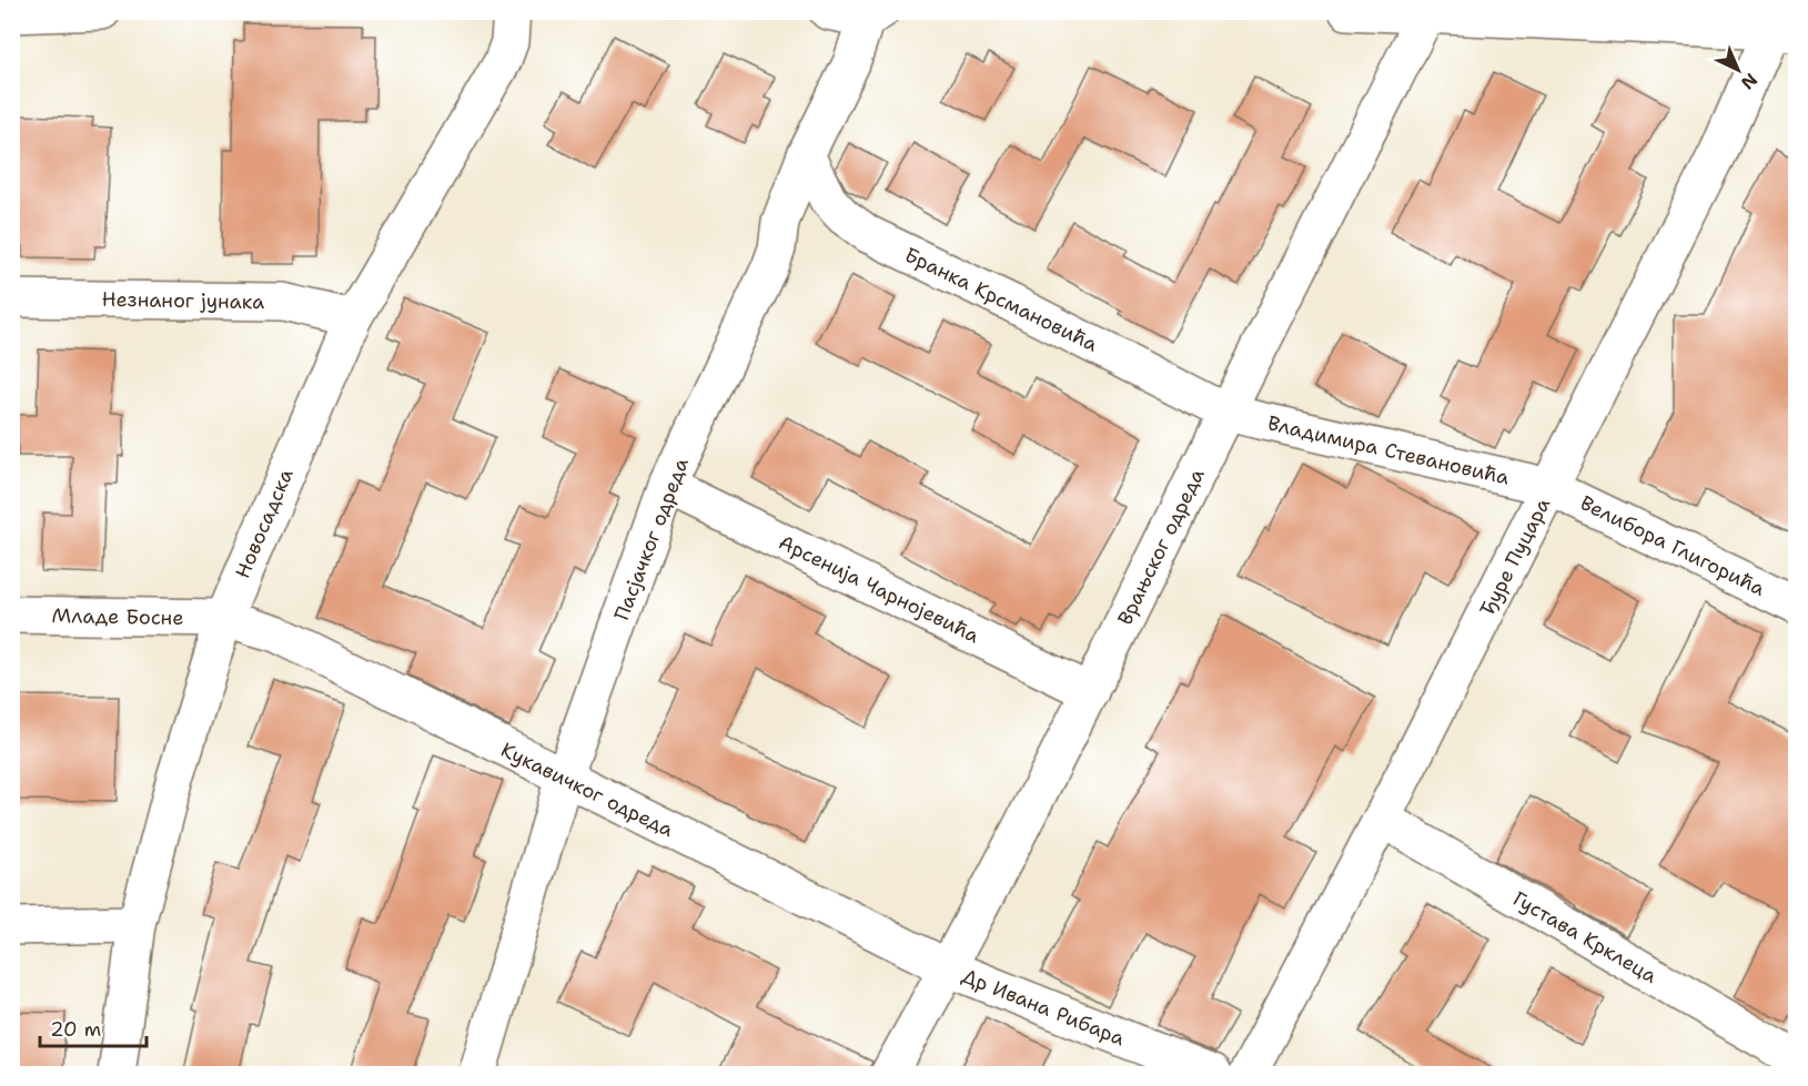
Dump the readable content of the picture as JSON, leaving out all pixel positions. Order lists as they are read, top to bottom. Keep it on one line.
{"streets":{"street":["Бранка Крсмановића","Незнаног јунака","Владимира Стевановића","Новосадска","Пасјачког одреда","Велибора Глигорића","Врањског одреда","Ђуре Пуцара","Арсенија Чарнојевића","Младе Босне","Кукавичког одреда","Густава Крклеца","Др Ивана Рибара"]},"crossings":[["Бранка Крсмановића","Владимира Стевановића"],["Бранка Крсмановића","Пасјачког одреда"],["Бранка Крсмановића","Врањског одреда"],["Незнаног јунака","Новосадска"],["Владимира Стевановића","Велибора Глигорића"],["Владимира Стевановића","Врањског одреда"],["Владимира Стевановића","Ђуре Пуцара"],["Новосадска","Младе Босне"],["Новосадска","Кукавичког одреда"],["Пасјачког одреда","Арсенија Чарнојевића"],["Пасјачког одреда","Кукавичког одреда"],["Велибора Глигорића","Ђуре Пуцара"],["Врањског одреда","Арсенија Чарнојевића"],["Врањског одреда","Кукавичког одреда"],["Врањског одреда","Др Ивана Рибара"],["Ђуре Пуцара","Густава Крклеца"],["Младе Босне","Кукавичког одреда"],["Кукавичког одреда","Др Ивана Рибара"]],"scale_bar":"20 m","north":"bottom right"}
